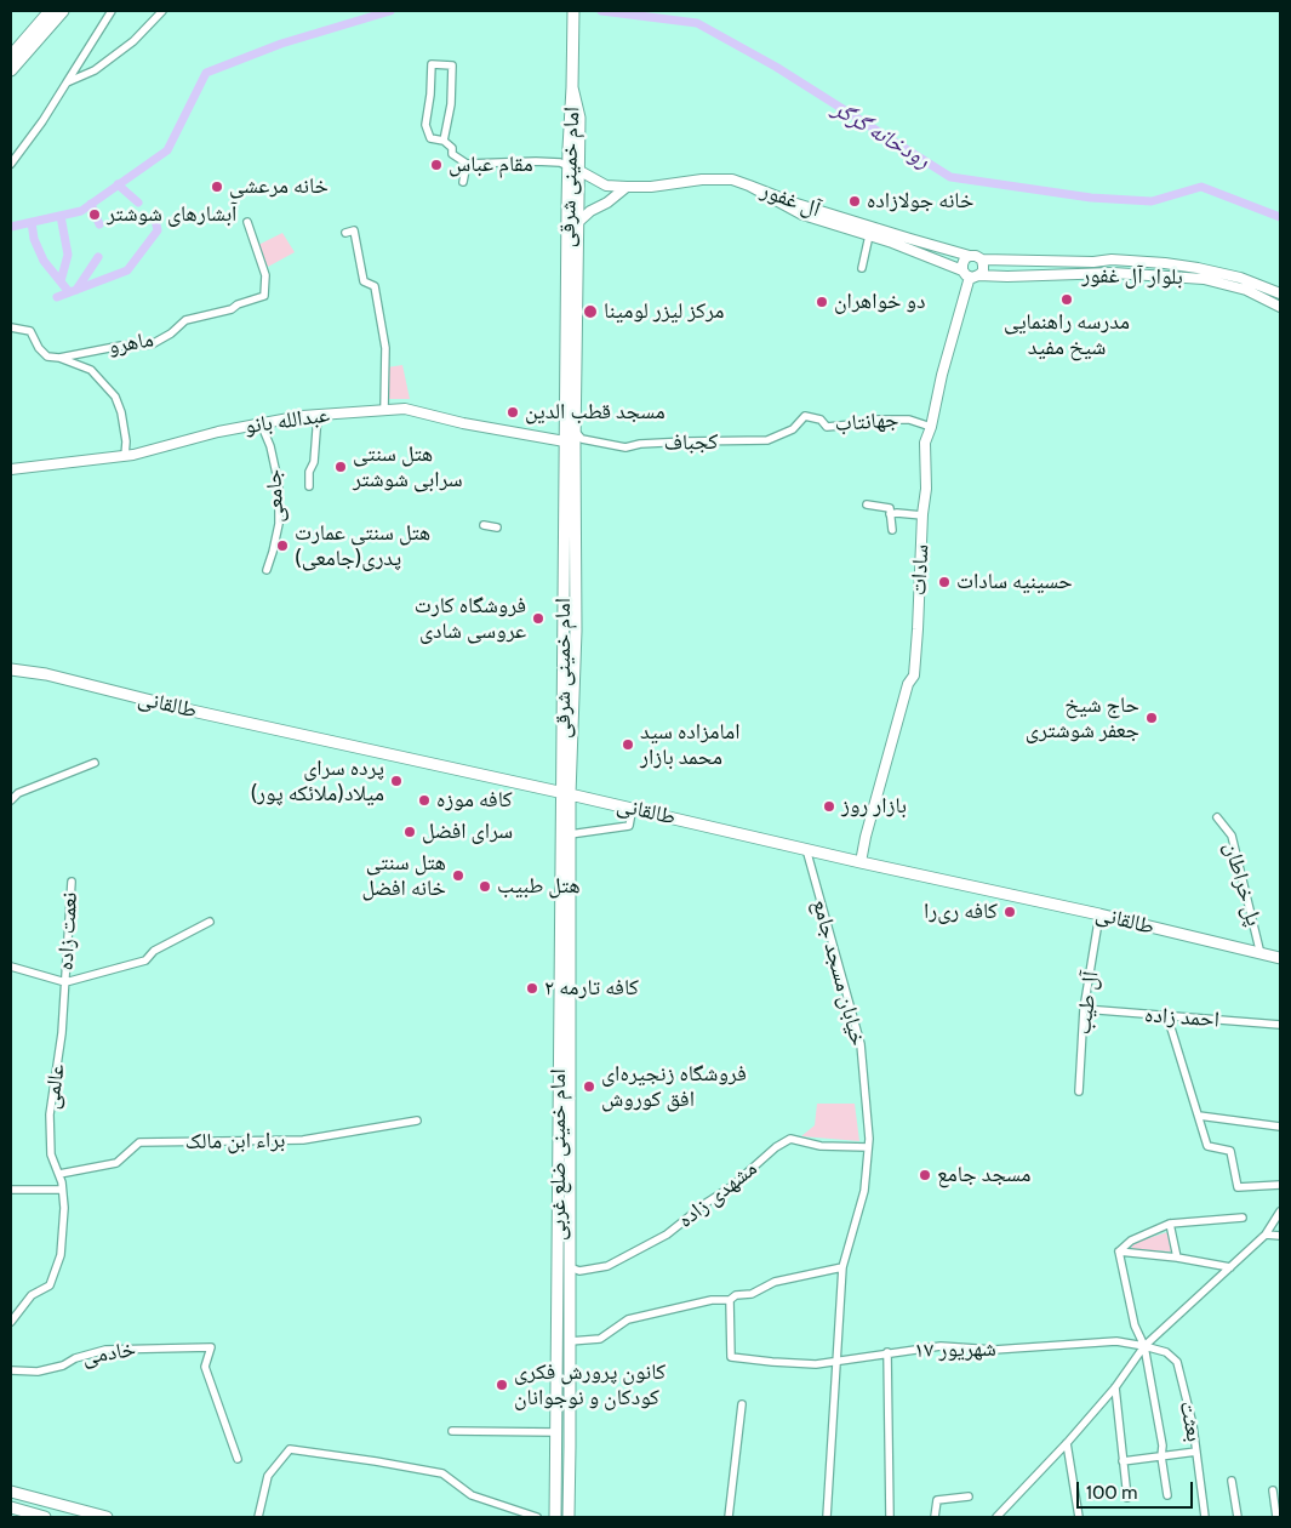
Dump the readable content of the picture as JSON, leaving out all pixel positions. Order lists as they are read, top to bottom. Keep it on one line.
{"streets":{"main road":["امام خمینی شرقی","طالقانی","امام خمینی ضلع غربی"],"street":["آل غفور","بلوار آل غفور","ماهرو","عبدالله بانو","جهانتاب","کجباف","جامعی","سادات","پل خراطان","نعمت زاده","خیابان مسجد جامع","آل طیب","احمد زاده","عالمی","براء ابن مالک","مشهدی زاده","۱۷ شهریور","خادمی","بعثت"]},"crossings":[["امام خمینی شرقی","آل غفور"],["امام خمینی شرقی","عبدالله بانو"],["امام خمینی شرقی","کجباف"],["امام خمینی شرقی","طالقانی"],["امام خمینی شرقی","امام خمینی ضلع غربی"],["آل غفور","بلوار آل غفور"],["آل غفور","سادات"],["بلوار آل غفور","سادات"],["عبدالله بانو","جامعی"],["جهانتاب","کجباف"],["جهانتاب","سادات"],["سادات","طالقانی"],["طالقانی","پل خراطان"],["طالقانی","خیابان مسجد جامع"],["طالقانی","آل طیب"],["طالقانی","امام خمینی ضلع غربی"],["نعمت زاده","عالمی"],["خیابان مسجد جامع","مشهدی زاده"],["آل طیب","احمد زاده"],["عالمی","براء ابن مالک"],["امام خمینی ضلع غربی","مشهدی زاده"],["۱۷ شهریور","بعثت"]],"water":["رودخانه گرگر"],"places":["مقام عباس","خانه مرعشی","خانه جولازاده","آبشارهای شوشتر","مدرسه راهنمایی شیخ مفید","دو خواهران","مرکز لیزر لومینا","مسجد قطب الدین","هتل سنتی سرابی شوشتر","هتل سنتی عمارت پدری(جامعی)","حسینیه سادات","فروشگاه کارت عروسی شادی","حاج شیخ جعفر شوشتری","امامزاده سید محمد بازار","پرده سرای میلاد(ملائکه پور)","کافه موزه","بازار روز","سرای افضل","هتل سنتی خانه افضل","هتل طبیب","کافه‌ ری‌را","کافه تارمه ۲","فروشگاه زنجیره‌ای افق کوروش","مسجد جامع","کانون پرورش فکری کودکان و نوجوانان"],"scale_bar":"100 m"}
